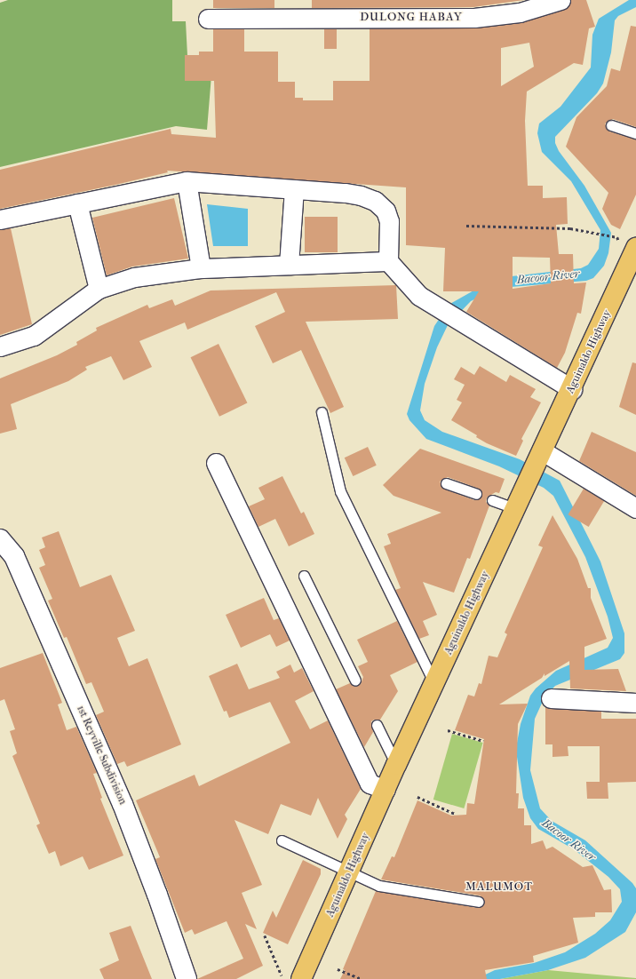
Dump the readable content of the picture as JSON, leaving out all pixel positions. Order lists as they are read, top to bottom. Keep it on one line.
{"streets":{"highway":["Aguinaldo Highway"],"street":["1st Reyville Subdivision"]},"districts":["DULONG HABAY","MALUMOT"],"water":["Bacoor River"]}
